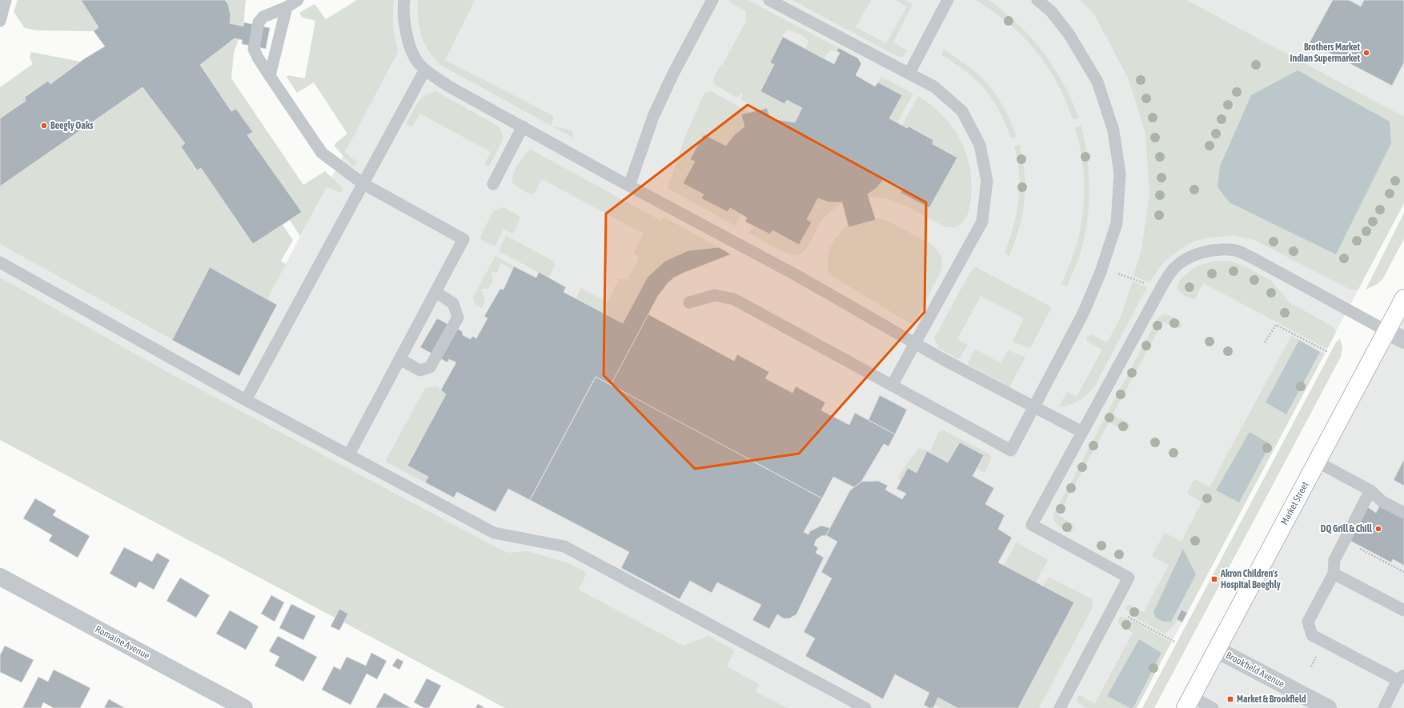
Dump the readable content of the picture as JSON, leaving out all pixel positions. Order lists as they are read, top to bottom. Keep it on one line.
{"streets":{"main road":["Market Street"],"street":["Romaine Avenue","Brookfield Avenue"]},"crossings":[["Market Street","Brookfield Avenue"]],"places":{"other":["Brothers Market Indian Supermarket","Beegly Oaks","DQ Grill & Chill"],"transit":["Akron Children's Hospital Beeghly","Market & Brookfield"]}}
